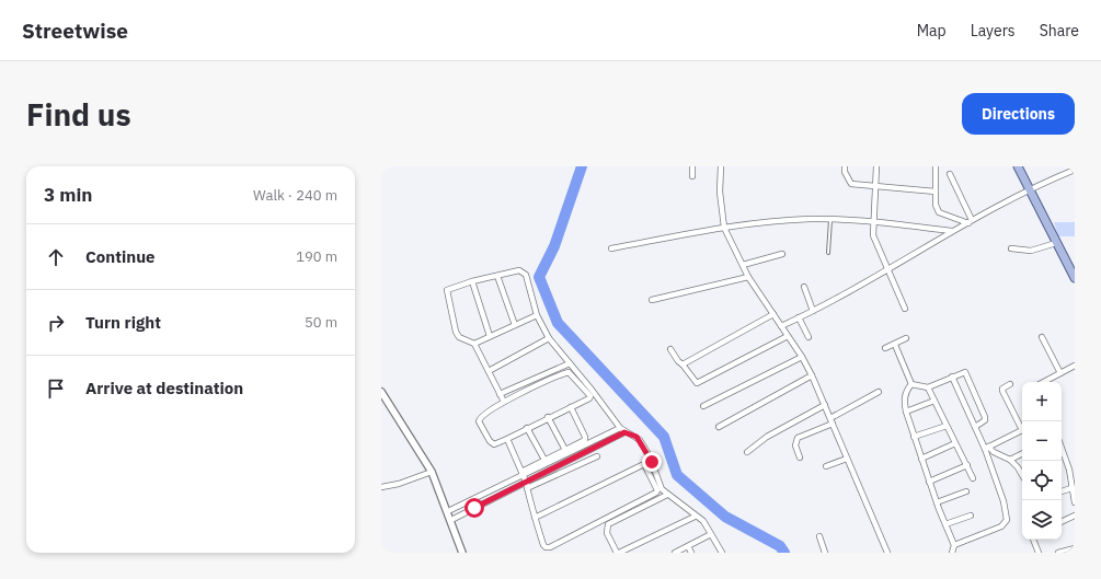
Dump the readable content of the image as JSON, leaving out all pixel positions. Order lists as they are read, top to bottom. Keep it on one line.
{"page":{"header":"Streetwise","nav":["Map","Layers","Share"],"buttons":"Directions","title":"Find us","heading":["3 min","Walk · 240 m"],"list":[["Continue","190 m"],["Turn right","50 m"],"Arrive at destination"],"map_buttons":["+","−"]}}
